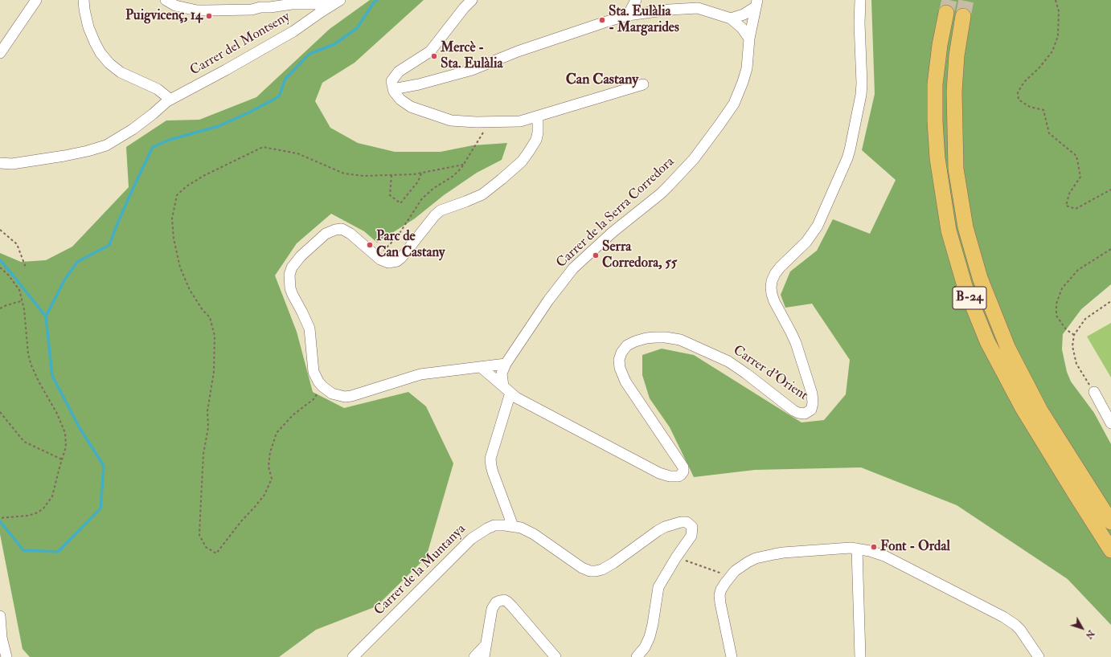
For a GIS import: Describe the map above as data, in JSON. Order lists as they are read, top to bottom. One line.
{"streets":{"highway":["B-24"],"street":["Carrer del Montseny","Carrer de la Serra Corredora","Carrer d'Orient","Carrer de la Muntanya"]},"districts":["Can Castany"],"places":["Puigvicenç, 14","Sta. Eulàlia - Margarides","Mercè - Sta. Eulàlia","Parc de Can Castany","Serra Corredora, 55","Font - Ordal"],"north":"bottom right"}
